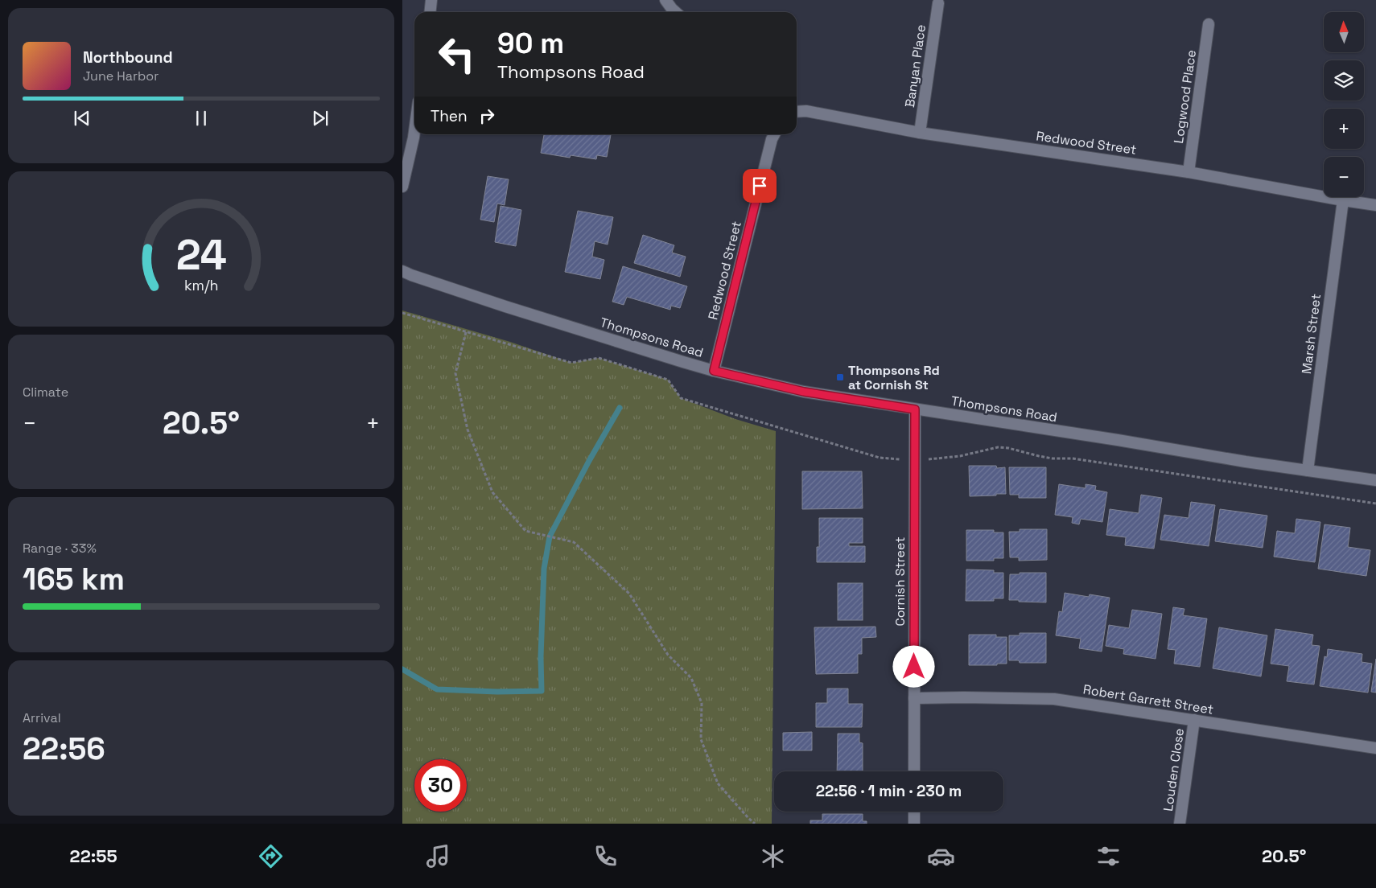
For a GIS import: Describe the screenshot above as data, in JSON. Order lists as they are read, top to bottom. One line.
{"streets":{"street":["Banyan Place","Logwood Place","Redwood Street","Marsh Street","Thompsons Road","Cornish Street","Robert Garrett Street","Louden Close"]},"crossings":[["Banyan Place","Redwood Street"],["Logwood Place","Redwood Street"],["Redwood Street","Marsh Street"],["Redwood Street","Thompsons Road"],["Marsh Street","Thompsons Road"],["Thompsons Road","Cornish Street"],["Cornish Street","Robert Garrett Street"],["Robert Garrett Street","Louden Close"]],"places":{"transit":["Thompsons Rd at Cornish St"]},"north":"top","page":{"map_buttons":["+","−"],"turn":["90 m","Thompsons Road"],"song":["Northbound","June Harbor"],"then":"Then","tile":["Climate",["Range · 33%","165 km"],["Arrival","22:56"]],"heat":["−","20.5°","+"],"limit":"30","trip":"22:56 · 1 min · 230 m","tabs":["22:55","20.5°"],"gauge":["24","km/h"]}}
